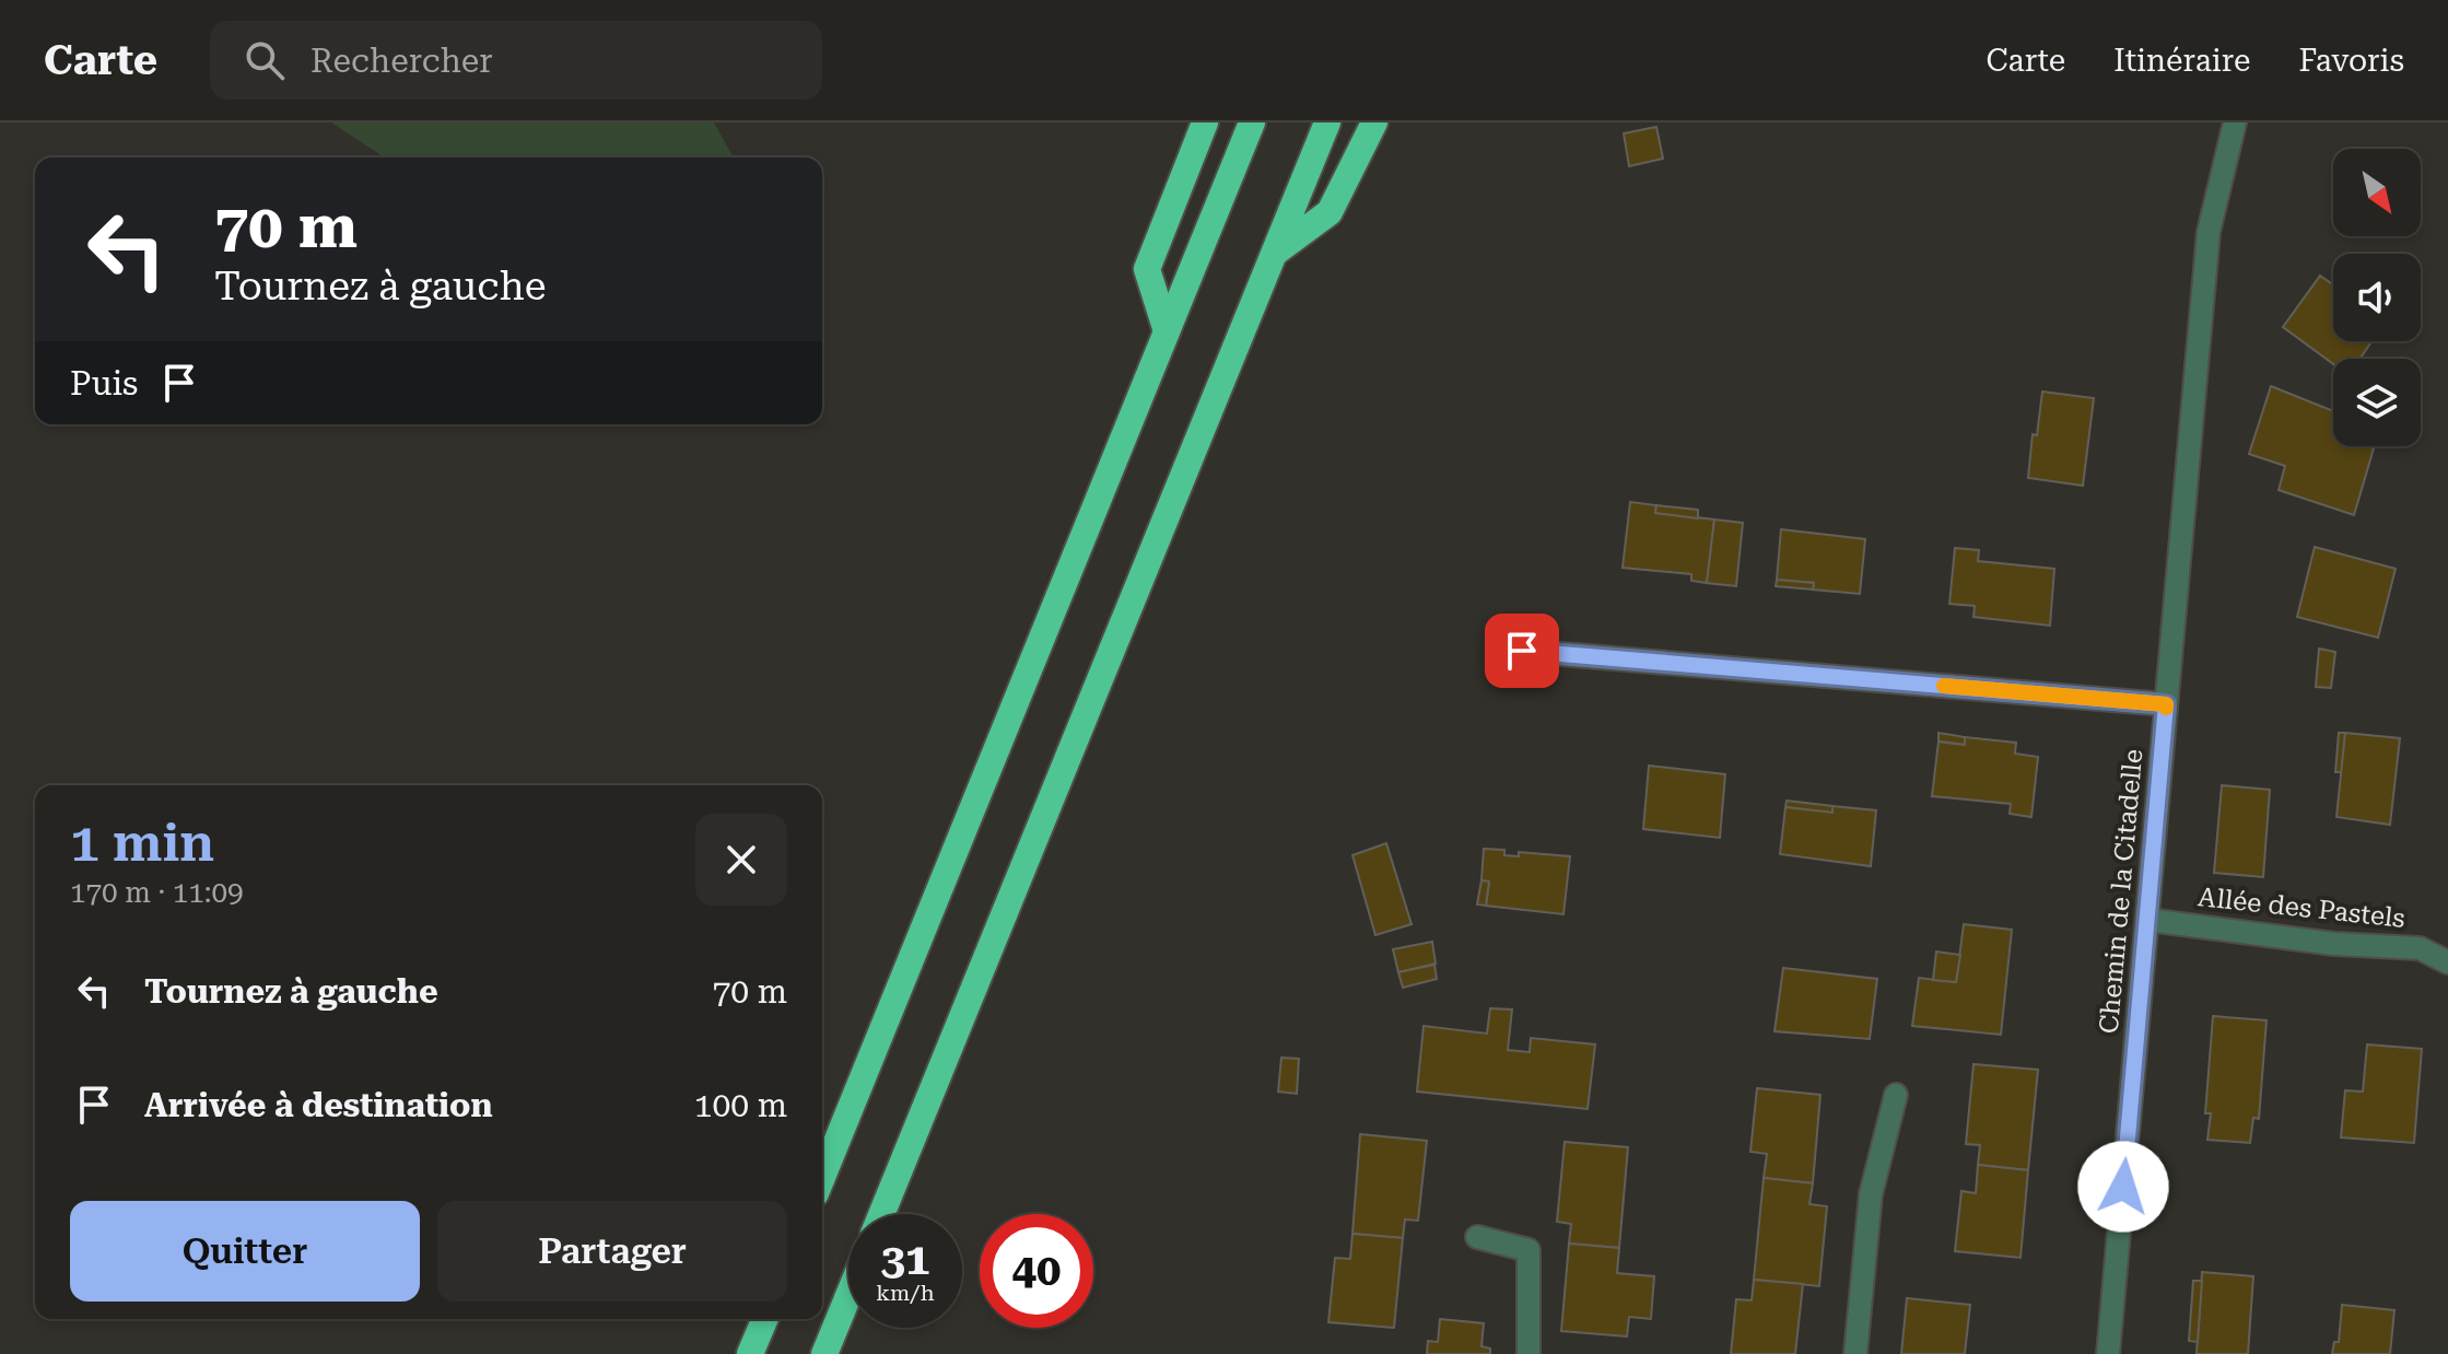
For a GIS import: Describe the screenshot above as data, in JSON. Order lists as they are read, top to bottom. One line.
{"streets":{"street":["Chemin de la Citadelle","Allée des Pastels"]},"crossings":[["Chemin de la Citadelle","Allée des Pastels"]],"north":"bottom right","page":{"header":"Carte","search":"Rechercher","nav":["Carte","Itinéraire","Favoris"],"turn":["70 m","Tournez à gauche"],"then":"Puis","heading":["1 min","170 m · 11:09"],"list":[{"name":"Tournez à gauche","value":"70 m"},{"name":"Arrivée à destination","value":"100 m"}],"buttons":["Quitter","Partager"],"speed":"31 km/h","limit":"40"}}
